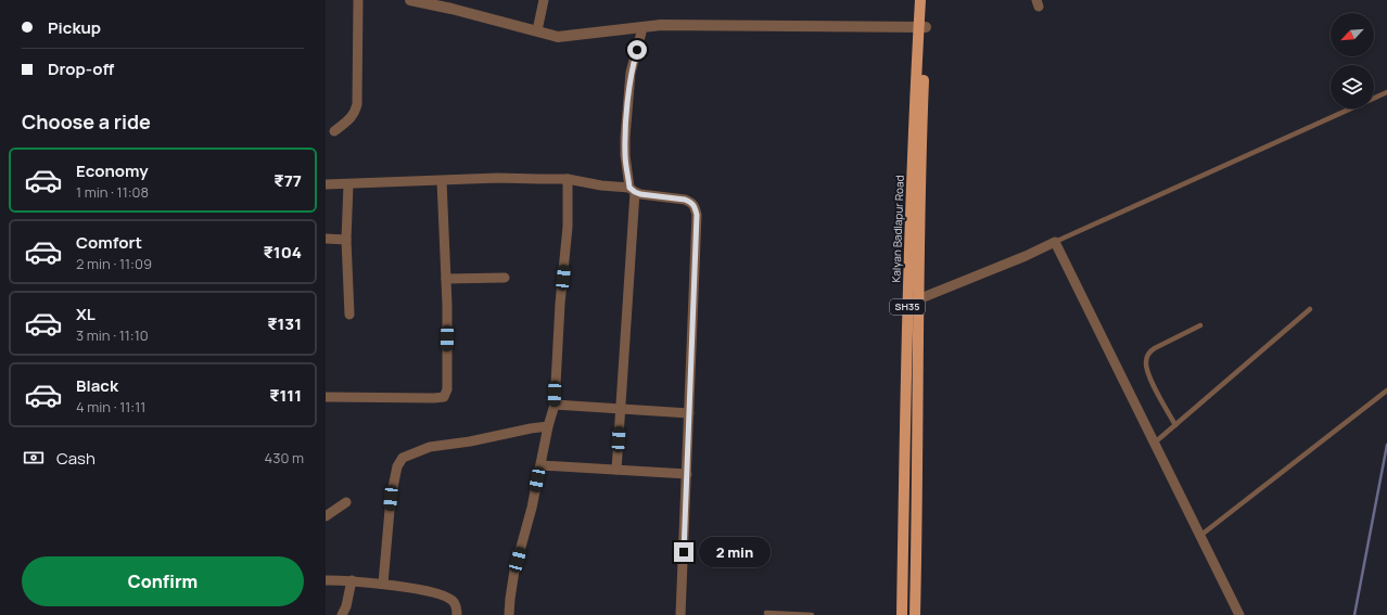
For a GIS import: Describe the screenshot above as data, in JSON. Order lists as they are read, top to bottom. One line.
{"streets":{"main road":["Kalyan Badlapur Road","SH35"]},"north":"bottom left","page":{"banner":["Pickup","Drop-off"],"heading":"Choose a ride","list":[{"name":"Economy","note":"1 min · 11:08","value":"₹77"},{"name":"Comfort","note":"2 min · 11:09","value":"₹104"},{"name":"XL","note":"3 min · 11:10","value":"₹131"},{"name":"Black","note":"4 min · 11:11","value":"₹111"}],"pay":["Cash","430 m"],"bubble":"2 min","buttons":"Confirm"}}
